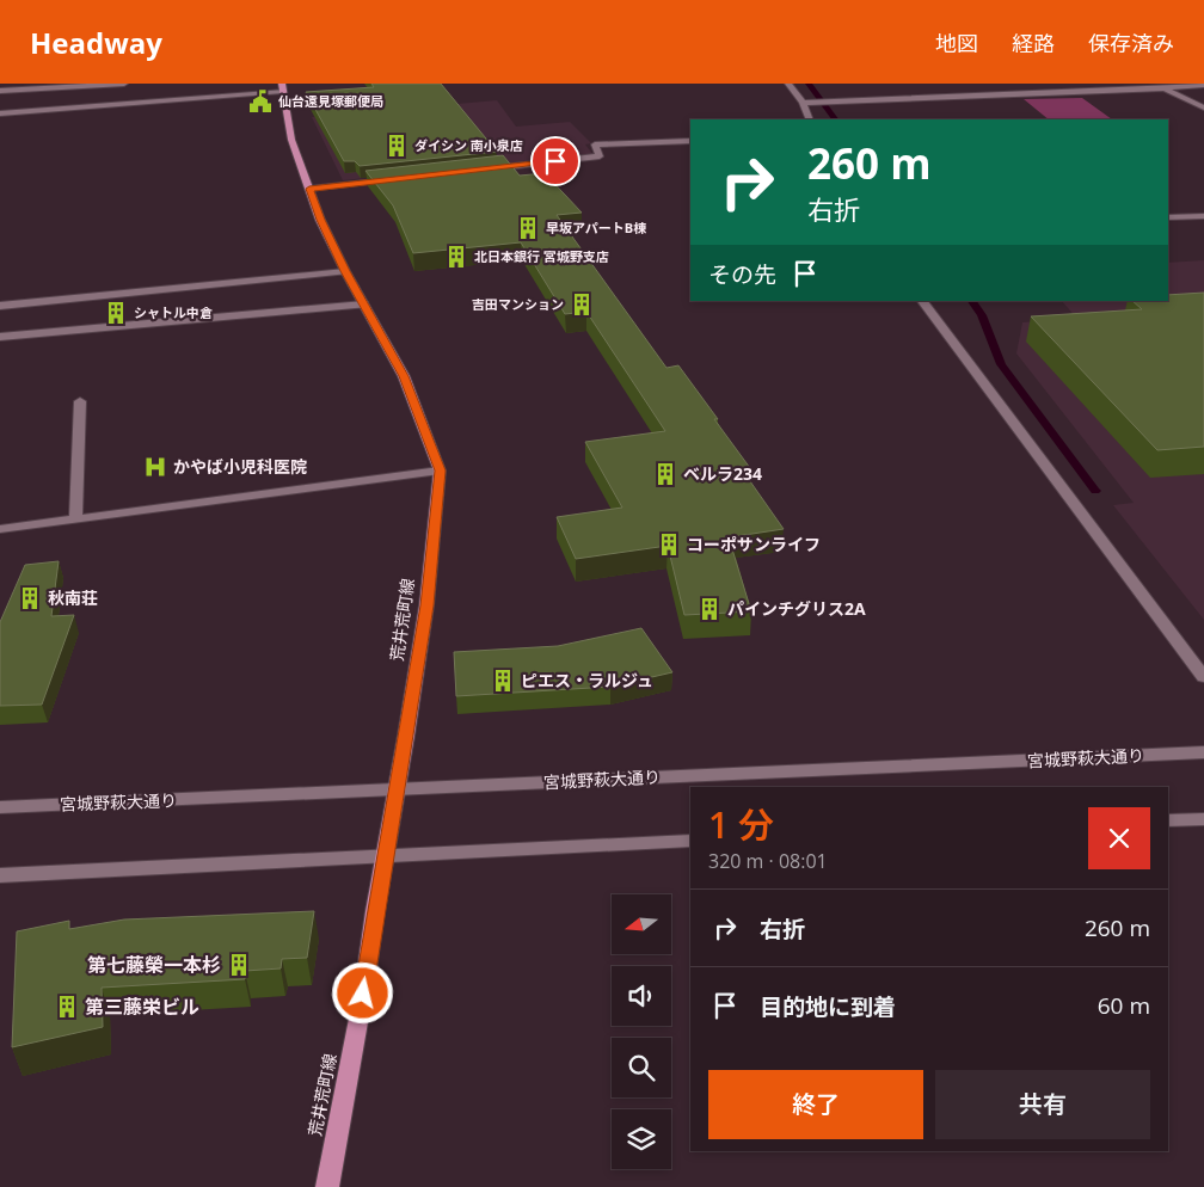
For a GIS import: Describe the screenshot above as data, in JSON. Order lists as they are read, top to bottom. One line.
{"streets":{"main road":["荒井荒町線"],"street":["宮城野萩大通り"]},"crossings":[["荒井荒町線","宮城野萩大通り"]],"places":{"public building":["仙台遠見塚郵便局"],"building":["ダイシン 南小泉店","早坂アパートB棟","北日本銀行 宮城野支店","吉田マンション","シャトル中倉","ベルラ234","コーポサンライフ","秋南荘","パインチグリス2A","ピエス・ラルジュ","第七藤榮一本杉","第三藤栄ビル"],"hospital":["かやば小児科医院"]},"north":"left","page":{"header":"Headway","nav":["地図","経路","保存済み"],"turn":["260 m","右折"],"then":"その先","heading":["1 分","320 m · 08:01"],"list":[{"name":"右折","value":"260 m"},{"name":"目的地に到着","value":"60 m"}],"buttons":["終了","共有"]}}
